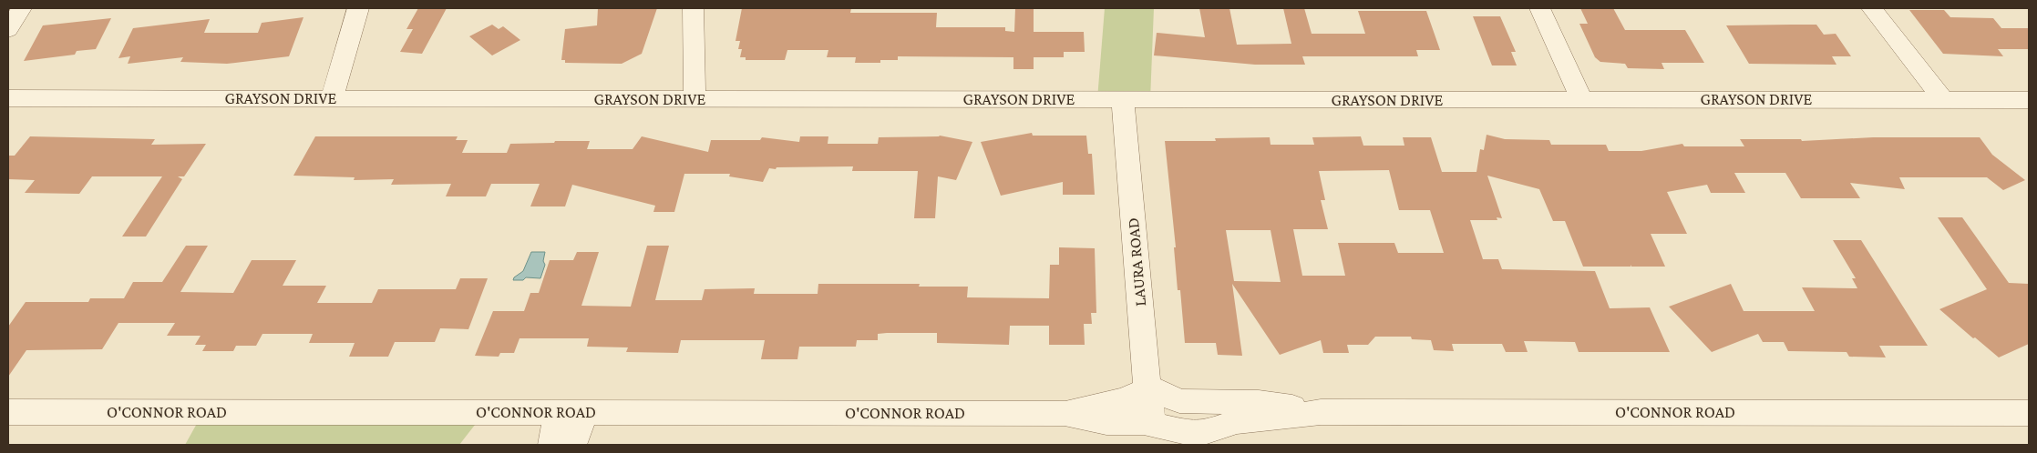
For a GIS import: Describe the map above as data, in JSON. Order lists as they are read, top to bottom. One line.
{"streets":{"street":["GRAYSON DRIVE","LAURA ROAD","O'CONNOR ROAD"]},"crossings":[["GRAYSON DRIVE","LAURA ROAD"],["LAURA ROAD","O'CONNOR ROAD"]]}
